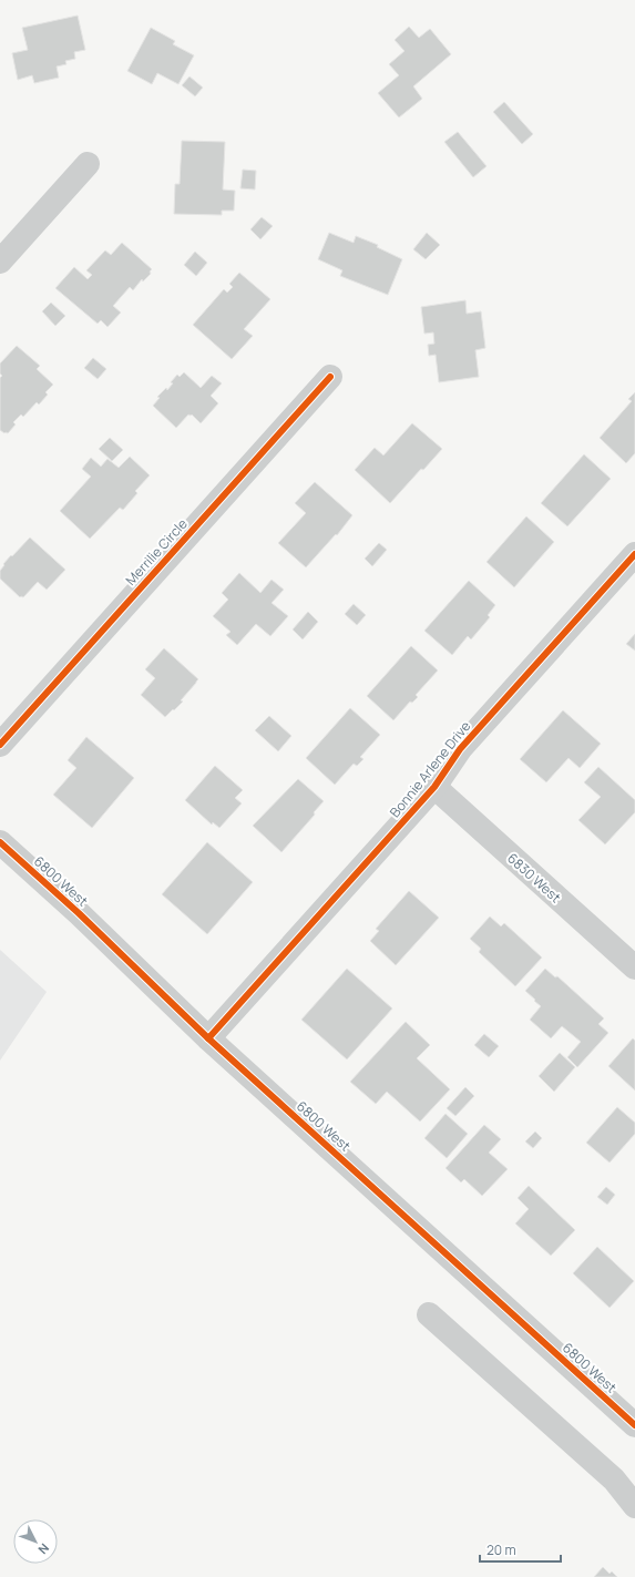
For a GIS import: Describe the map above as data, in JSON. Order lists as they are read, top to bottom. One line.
{"streets":{"street":["Merrilie Circle","Bonnie Arlene Drive","6830 West","6800 West"]},"crossings":[["Bonnie Arlene Drive","6830 West"],["Bonnie Arlene Drive","6800 West"]],"scale_bar":"20 m","north":"bottom right"}
